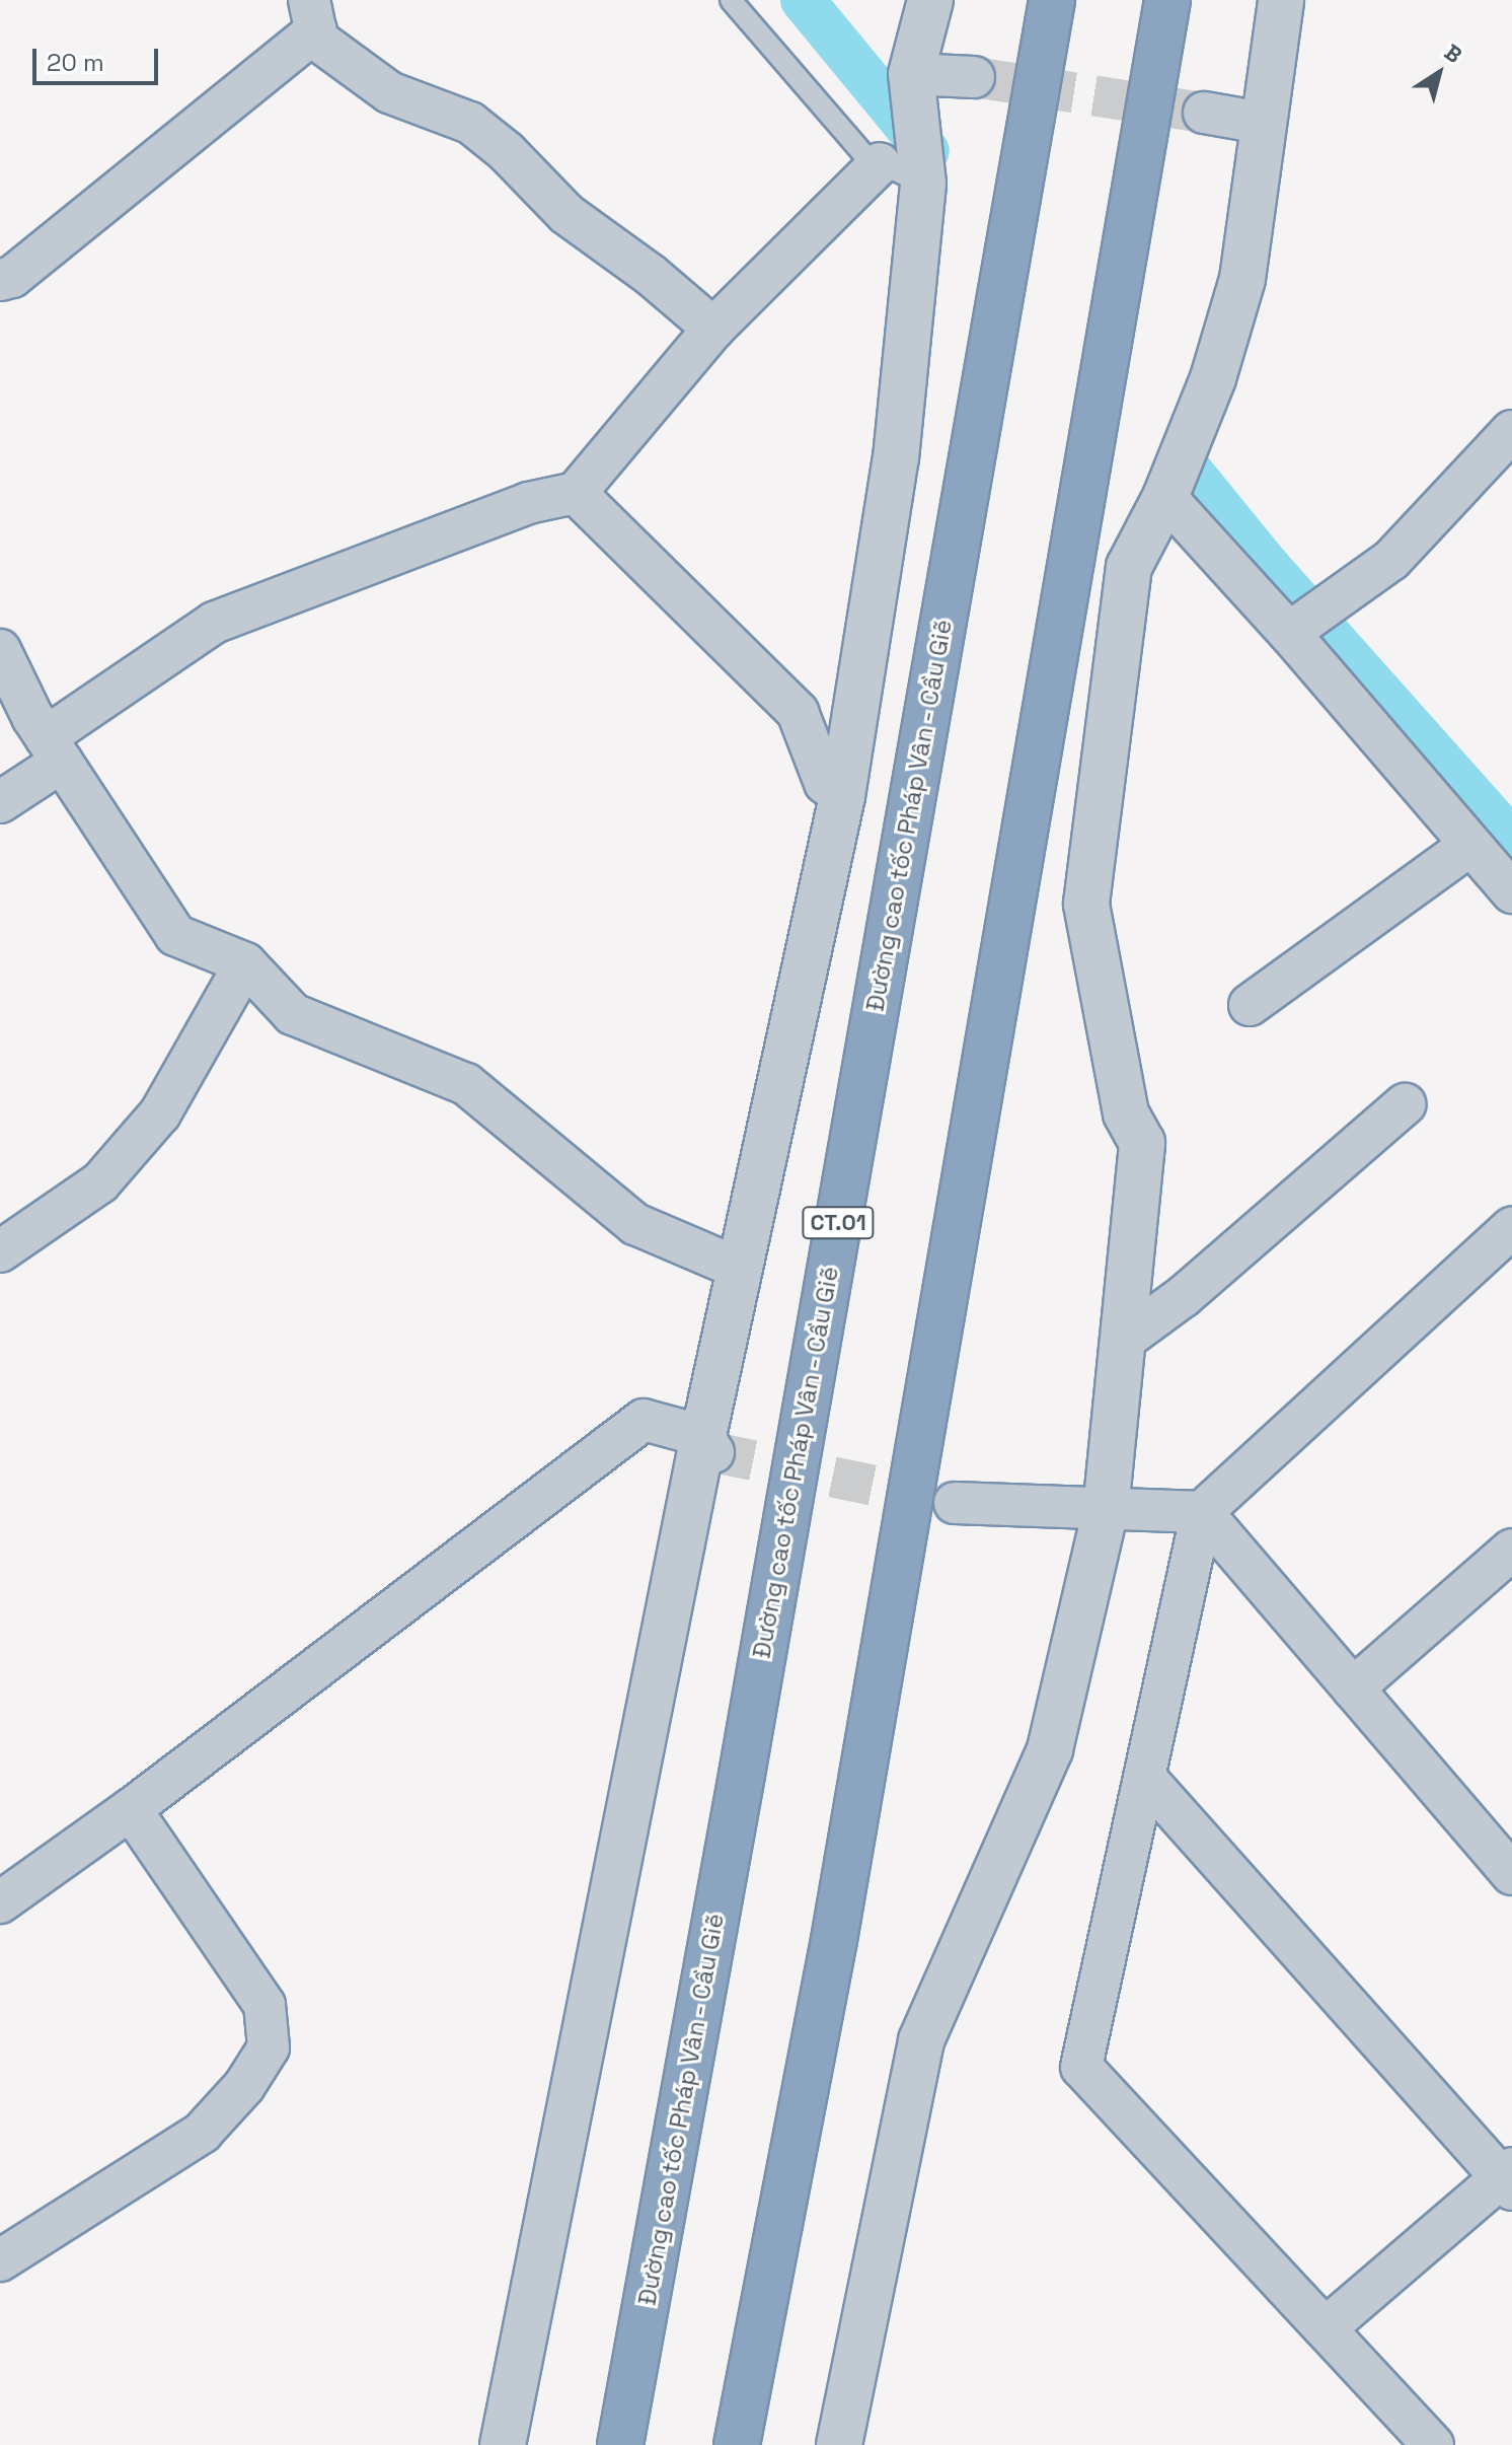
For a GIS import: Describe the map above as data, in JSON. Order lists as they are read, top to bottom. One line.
{"streets":{"highway":["Đường cao tốc Pháp Vân - Cầu Giẽ","CT.01"]},"scale_bar":"20 m","north":"top right"}
